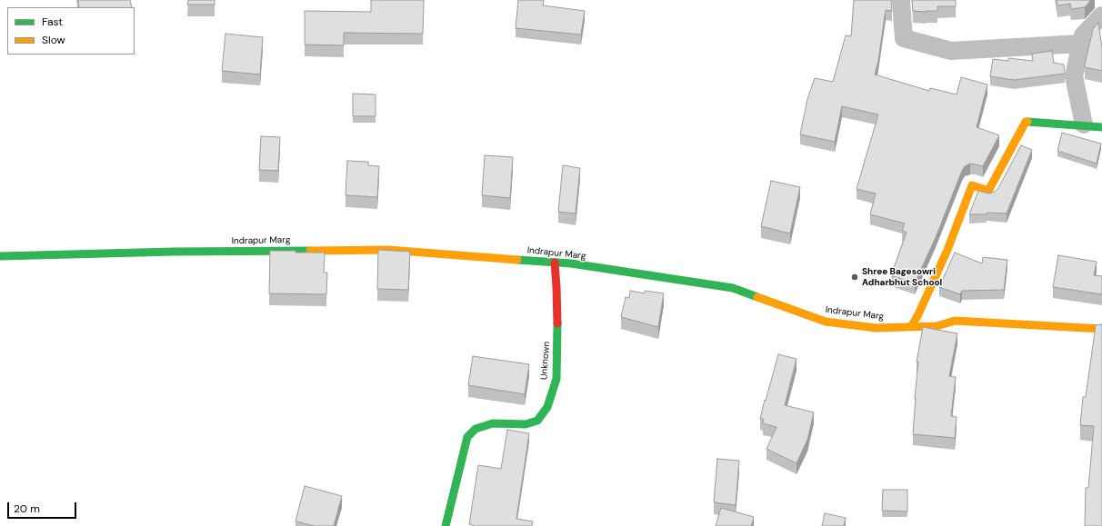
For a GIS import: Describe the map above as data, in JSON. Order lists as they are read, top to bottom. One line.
{"streets":{"street":["Indrapur Marg","Unknown"]},"crossings":[["Indrapur Marg","Unknown"]],"places":["Shree Bagesowri Adharbhut School"],"legend":["Fast","Slow"],"scale_bar":"20 m"}
